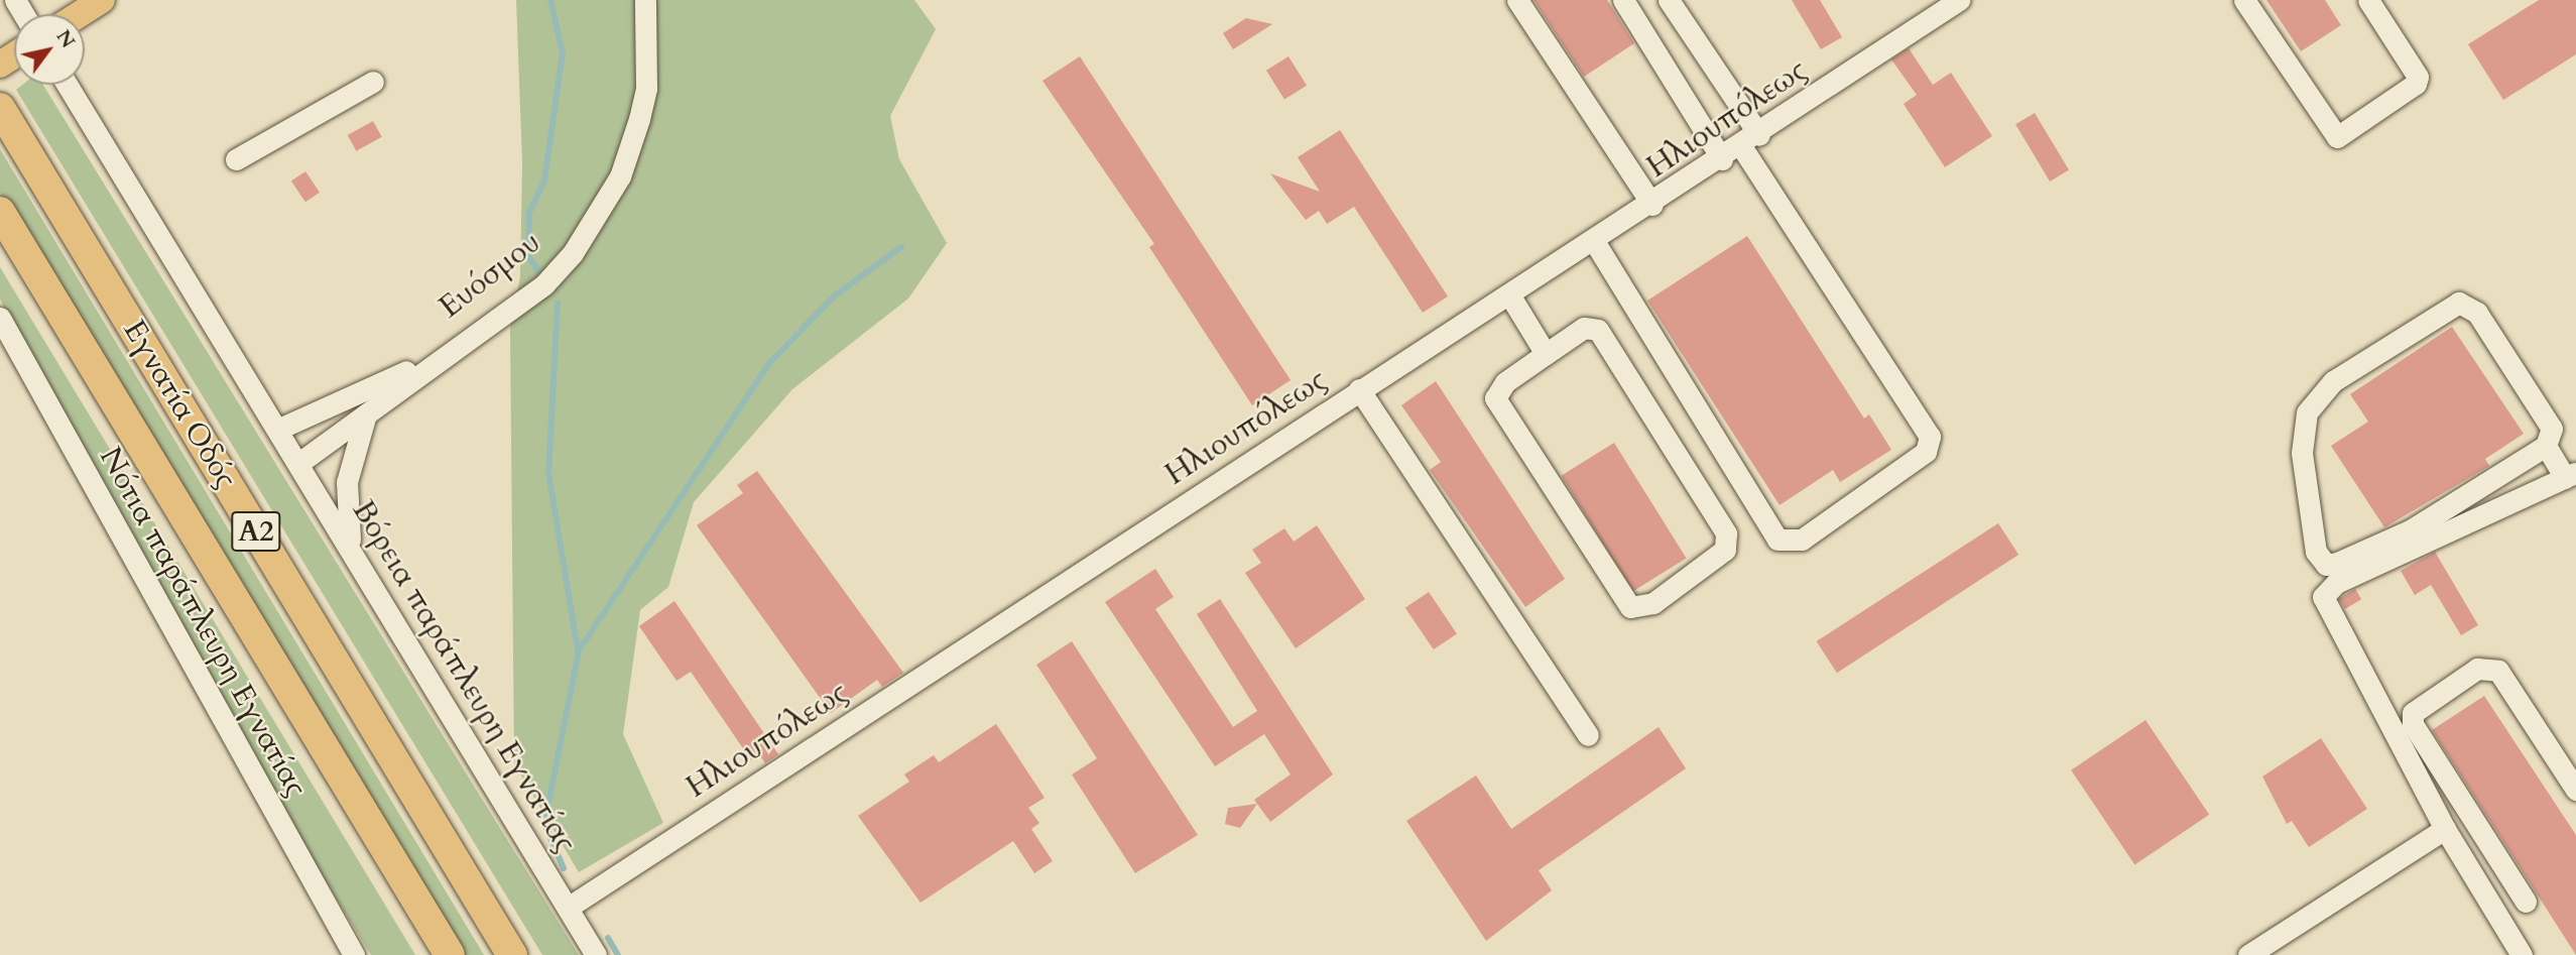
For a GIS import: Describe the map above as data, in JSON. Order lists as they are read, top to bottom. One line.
{"streets":{"highway":["Εγνατία Οδός","Α2"],"street":["Ηλιουπόλεως","Ευόσμου","Νότια παράπλευρη Εγνατίας","Βόρεια παράπλευρη Εγνατίας"]},"crossings":[["Ηλιουπόλεως","Βόρεια παράπλευρη Εγνατίας"]],"north":"top right"}
